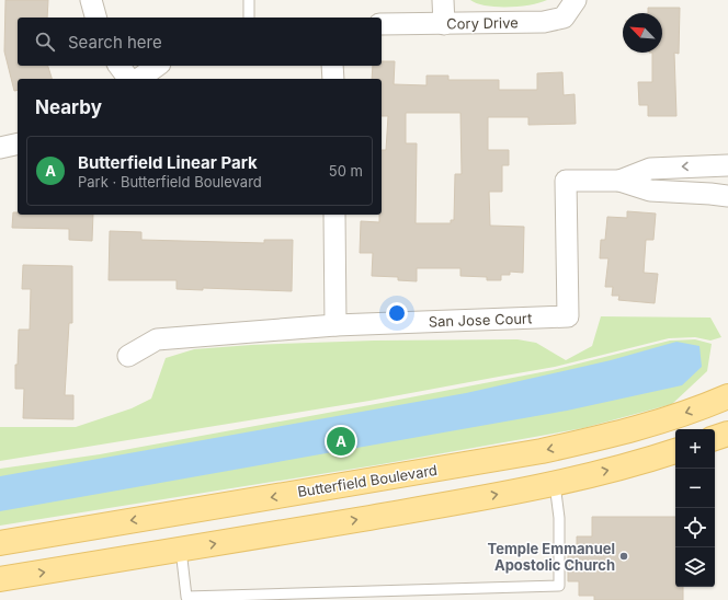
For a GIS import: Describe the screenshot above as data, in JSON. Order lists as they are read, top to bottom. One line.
{"streets":{"main road":["Butterfield Boulevard"],"street":["Cory Drive","San Jose Court"]},"places":["Temple Emmanuel Apostolic Church"],"north":"top left","page":{"search":"Search here","heading":"Nearby","list":[{"mark":"A","name":"Butterfield Linear Park","note":"Park · Butterfield Boulevard","value":"50 m"}],"pins":"A","map_buttons":["+","−"]}}
